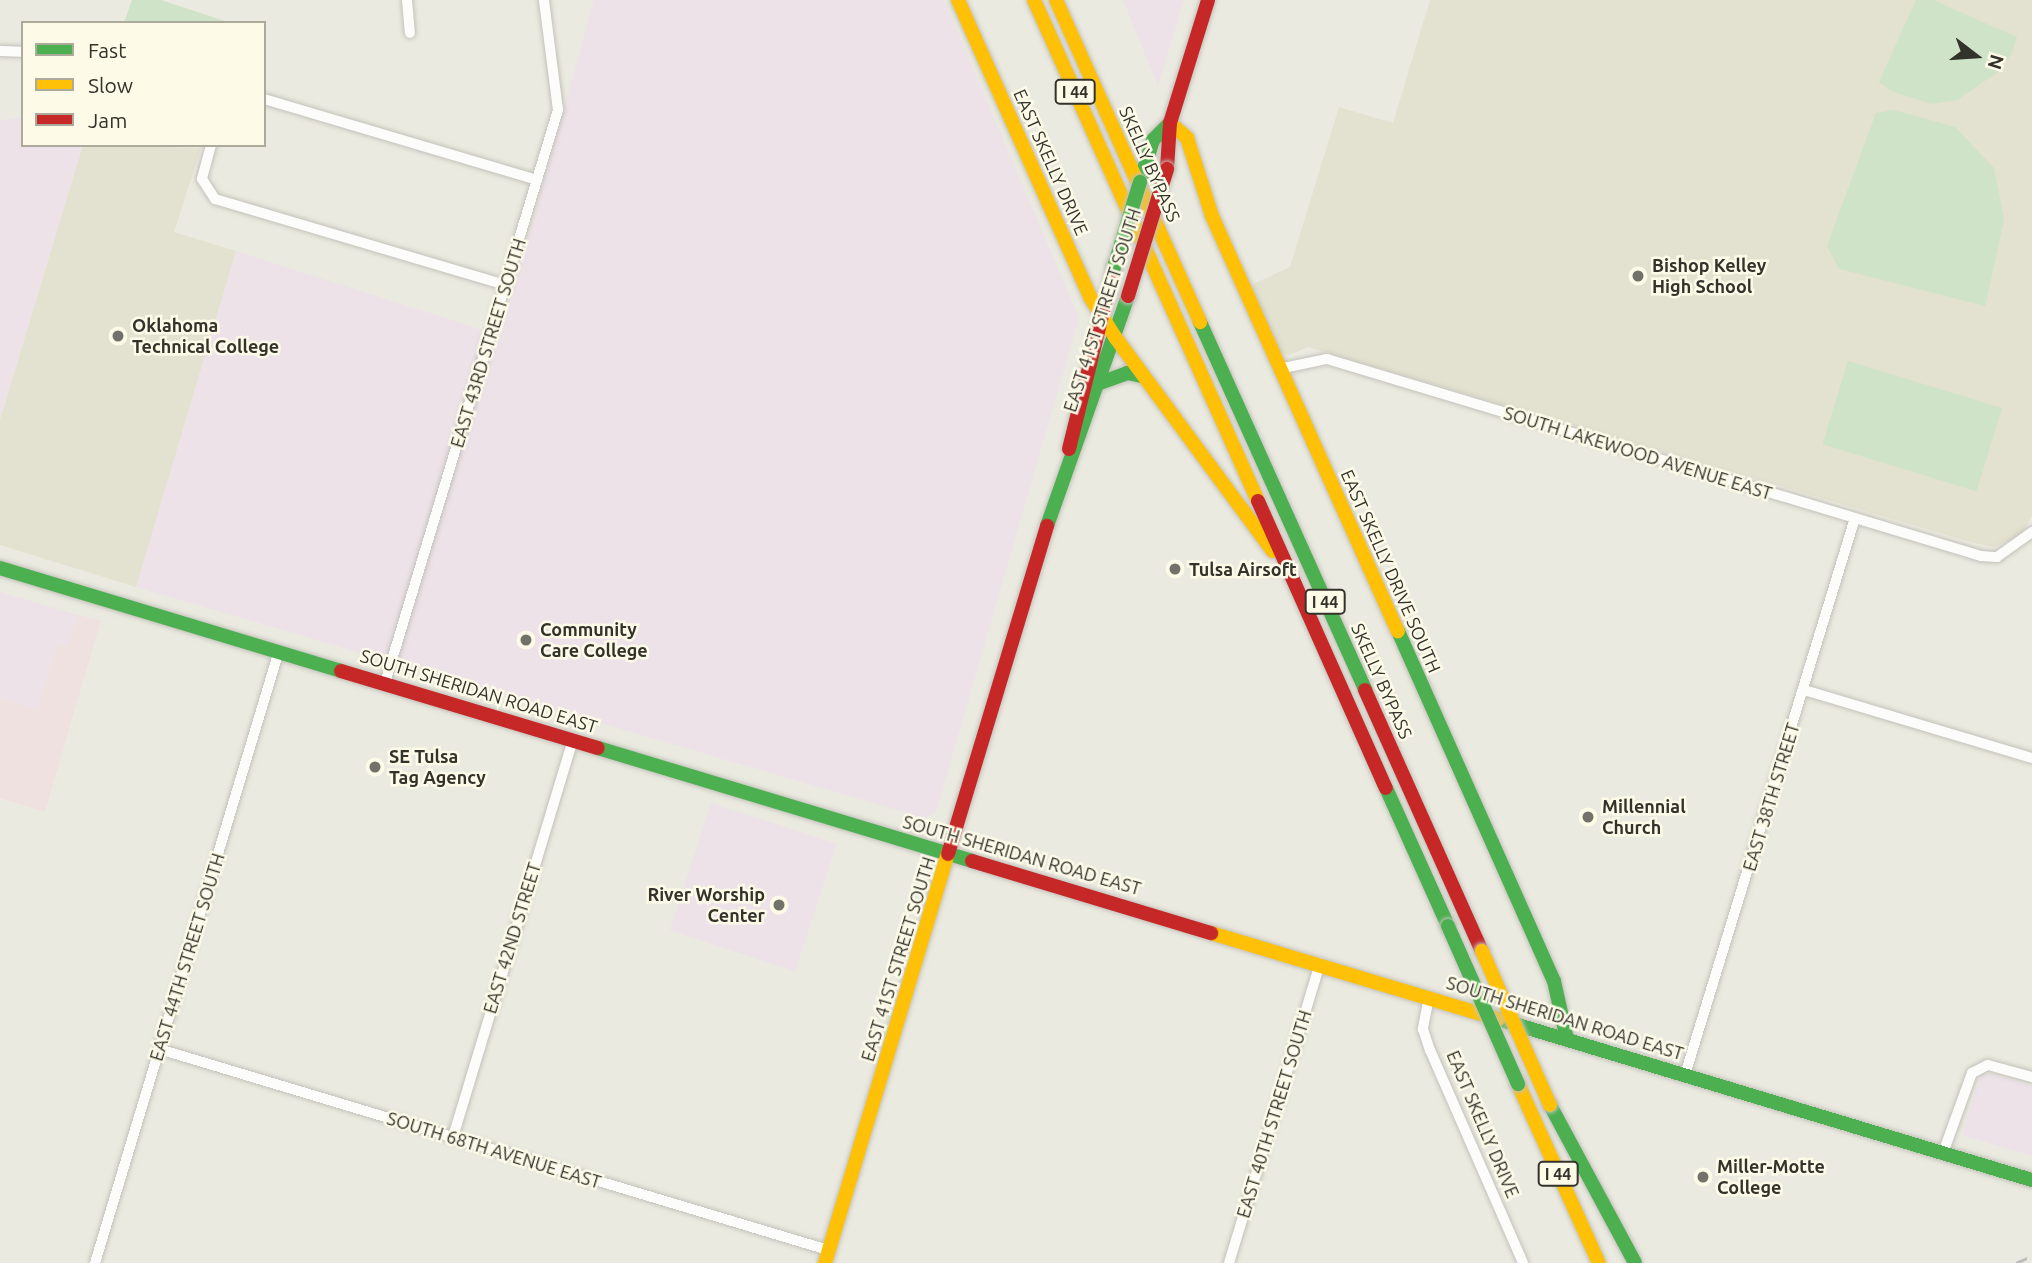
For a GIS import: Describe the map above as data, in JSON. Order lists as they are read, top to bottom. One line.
{"streets":{"main road":["I 44","EAST SKELLY DRIVE","SKELLY BYPASS","EAST 41ST STREET SOUTH","EAST SKELLY DRIVE SOUTH","SOUTH SHERIDAN ROAD EAST"],"street":["EAST 43RD STREET SOUTH","SOUTH LAKEWOOD AVENUE EAST","EAST 38TH STREET","EAST 42ND STREET","EAST 44TH STREET SOUTH","EAST 40TH STREET SOUTH","SOUTH 68TH AVENUE EAST"]},"crossings":[["I 44","EAST SKELLY DRIVE"],["EAST SKELLY DRIVE","EAST 41ST STREET SOUTH"],["EAST SKELLY DRIVE","SOUTH SHERIDAN ROAD EAST"],["EAST 41ST STREET SOUTH","EAST SKELLY DRIVE SOUTH"],["EAST 41ST STREET SOUTH","SOUTH SHERIDAN ROAD EAST"],["EAST 41ST STREET SOUTH","SOUTH 68TH AVENUE EAST"],["EAST 43RD STREET SOUTH","SOUTH SHERIDAN ROAD EAST"],["SOUTH LAKEWOOD AVENUE EAST","EAST SKELLY DRIVE SOUTH"],["SOUTH LAKEWOOD AVENUE EAST","EAST 38TH STREET"],["EAST SKELLY DRIVE SOUTH","SOUTH SHERIDAN ROAD EAST"],["SOUTH SHERIDAN ROAD EAST","EAST 38TH STREET"],["SOUTH SHERIDAN ROAD EAST","EAST 42ND STREET"],["SOUTH SHERIDAN ROAD EAST","EAST 44TH STREET SOUTH"],["SOUTH SHERIDAN ROAD EAST","EAST 40TH STREET SOUTH"],["EAST 42ND STREET","SOUTH 68TH AVENUE EAST"],["EAST 44TH STREET SOUTH","SOUTH 68TH AVENUE EAST"]],"places":["Bishop Kelley High School","Oklahoma Technical College","Tulsa Airsoft","Community Care College","SE Tulsa Tag Agency","Millennial Church","River Worship Center","Miller-Motte College"],"legend":["Fast","Slow","Jam"],"north":"right"}
